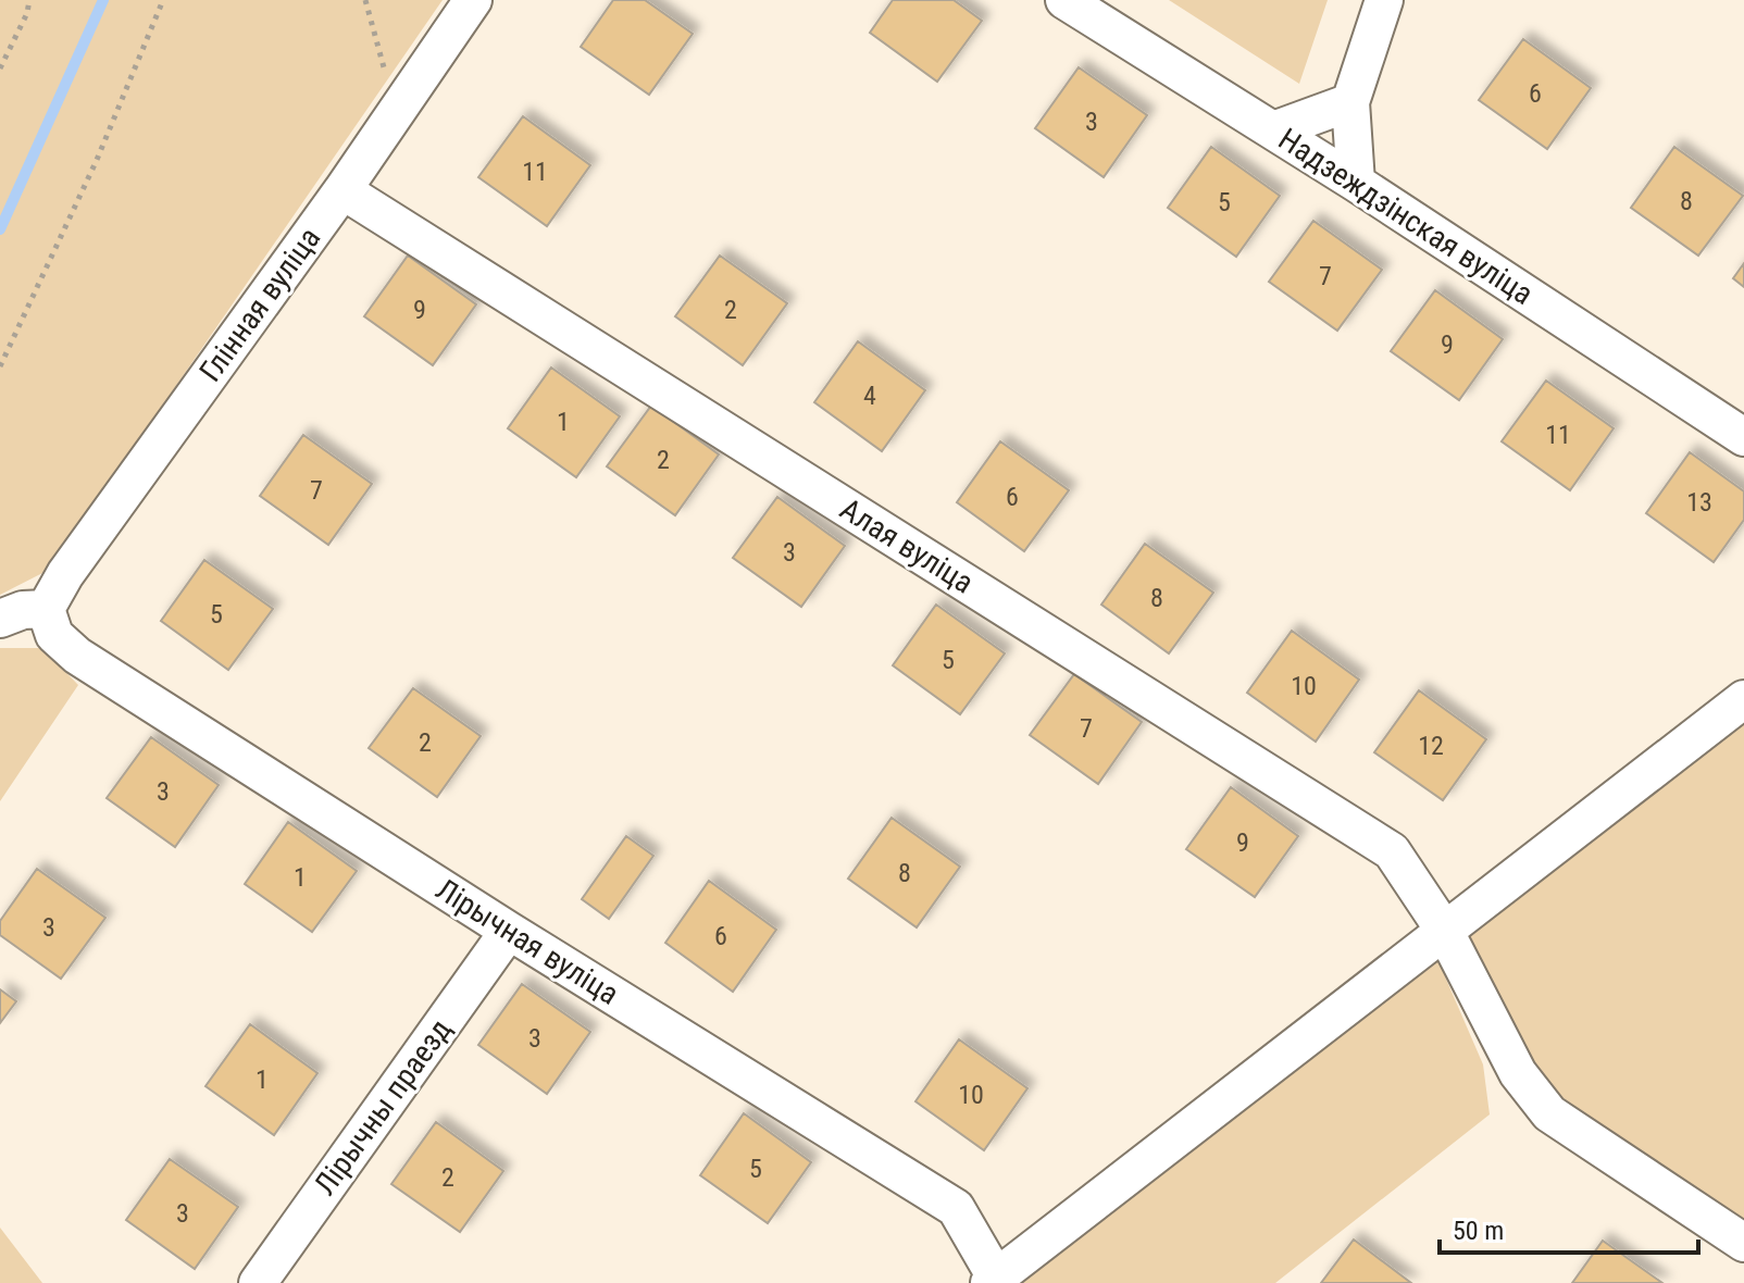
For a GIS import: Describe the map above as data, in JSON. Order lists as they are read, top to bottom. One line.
{"streets":{"street":["Надзеждзінская вуліца","Глінная вуліца","Алая вуліца","Лірычная вуліца","Лірычны праезд"]},"crossings":[["Глінная вуліца","Алая вуліца"],["Глінная вуліца","Лірычная вуліца"],["Лірычная вуліца","Лірычны праезд"]],"house_numbers":["6","3","11","8","5","7","9","2","9","4","1","11","2","7","6","13","3","8","5","5","10","7","2","12","3","9","8","1","3","6","3","1","10","5","2","3"],"scale_bar":"50 m"}
